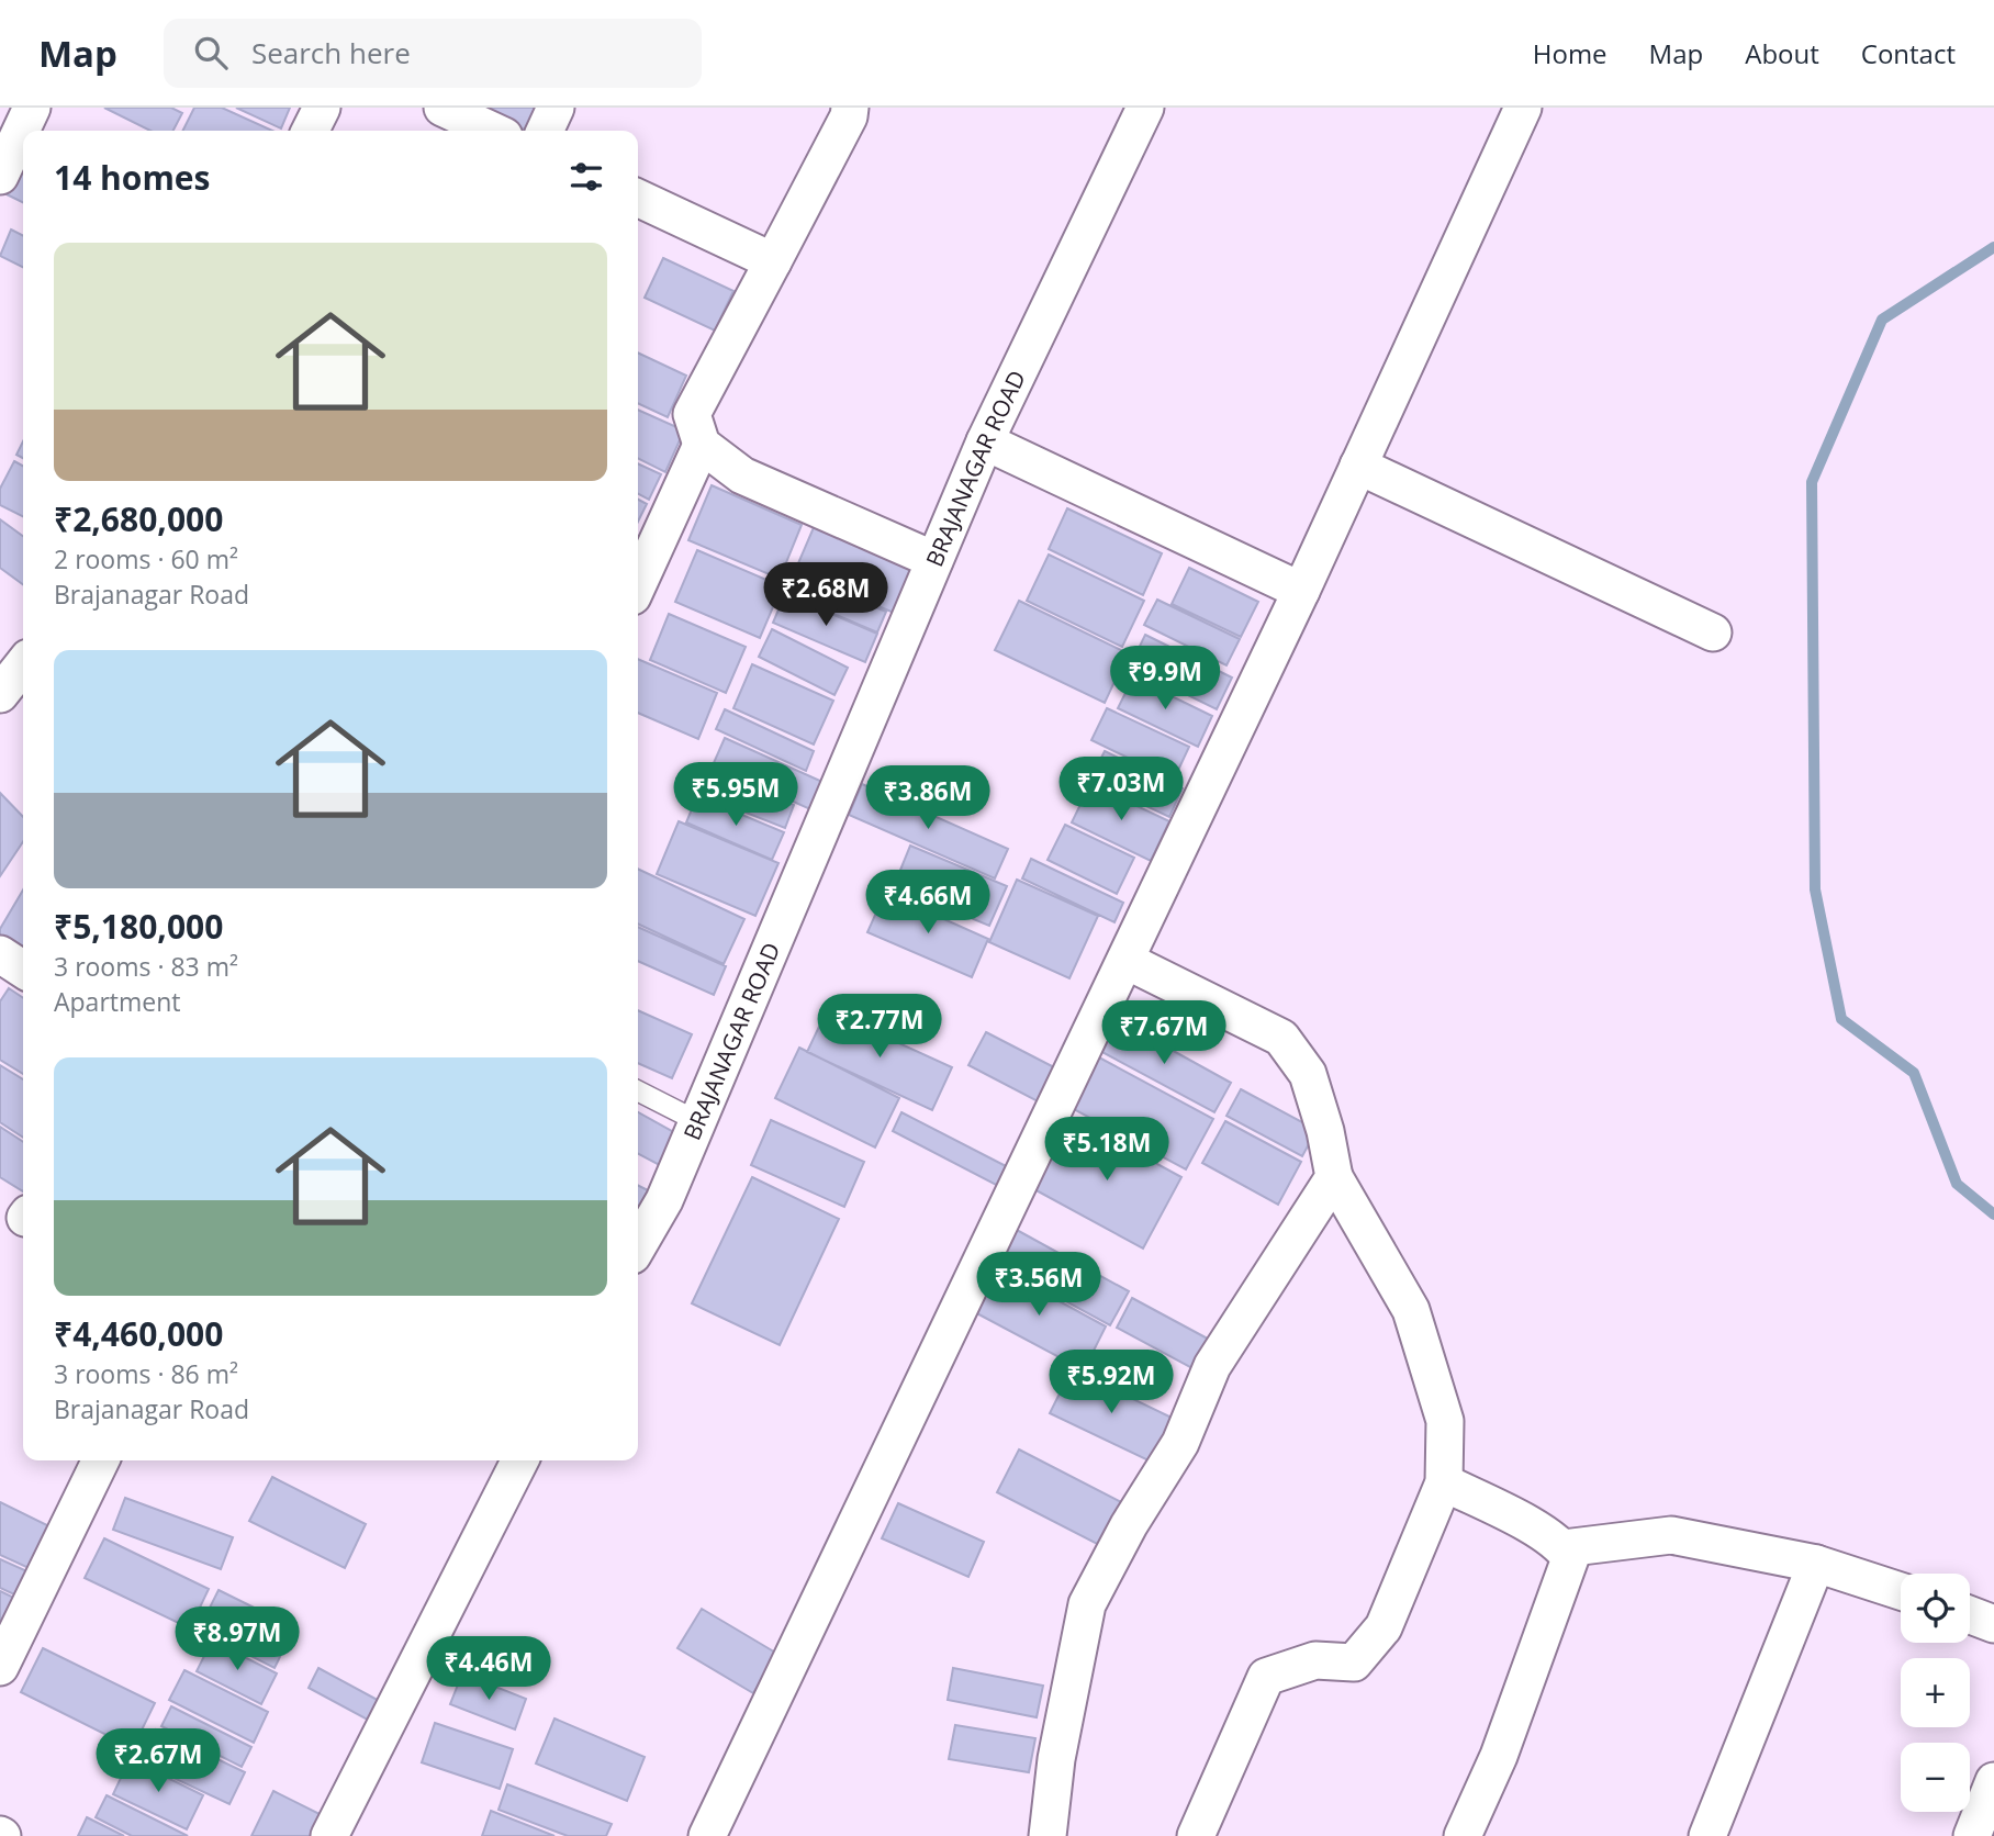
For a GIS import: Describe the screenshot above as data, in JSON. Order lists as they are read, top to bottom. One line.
{"streets":{"street":["BRAJANAGAR ROAD"]},"page":{"header":"Map","search":"Search here","nav":["Home","Map","About","Contact"],"heading":"14 homes","list":[{"name":"₹2,680,000","note":"2 rooms · 60 m² · Brajanagar Road"},{"name":"₹5,180,000","note":"3 rooms · 83 m² · Apartment"},{"name":"₹4,460,000","note":"3 rooms · 86 m² · Brajanagar Road"}],"price":["₹2.68M","₹9.9M","₹7.03M","₹5.95M","₹3.86M","₹4.66M","₹2.77M","₹7.67M","₹5.18M","₹3.56M","₹5.92M","₹8.97M","₹4.46M","₹2.67M"],"map_buttons":["+","−"]}}
